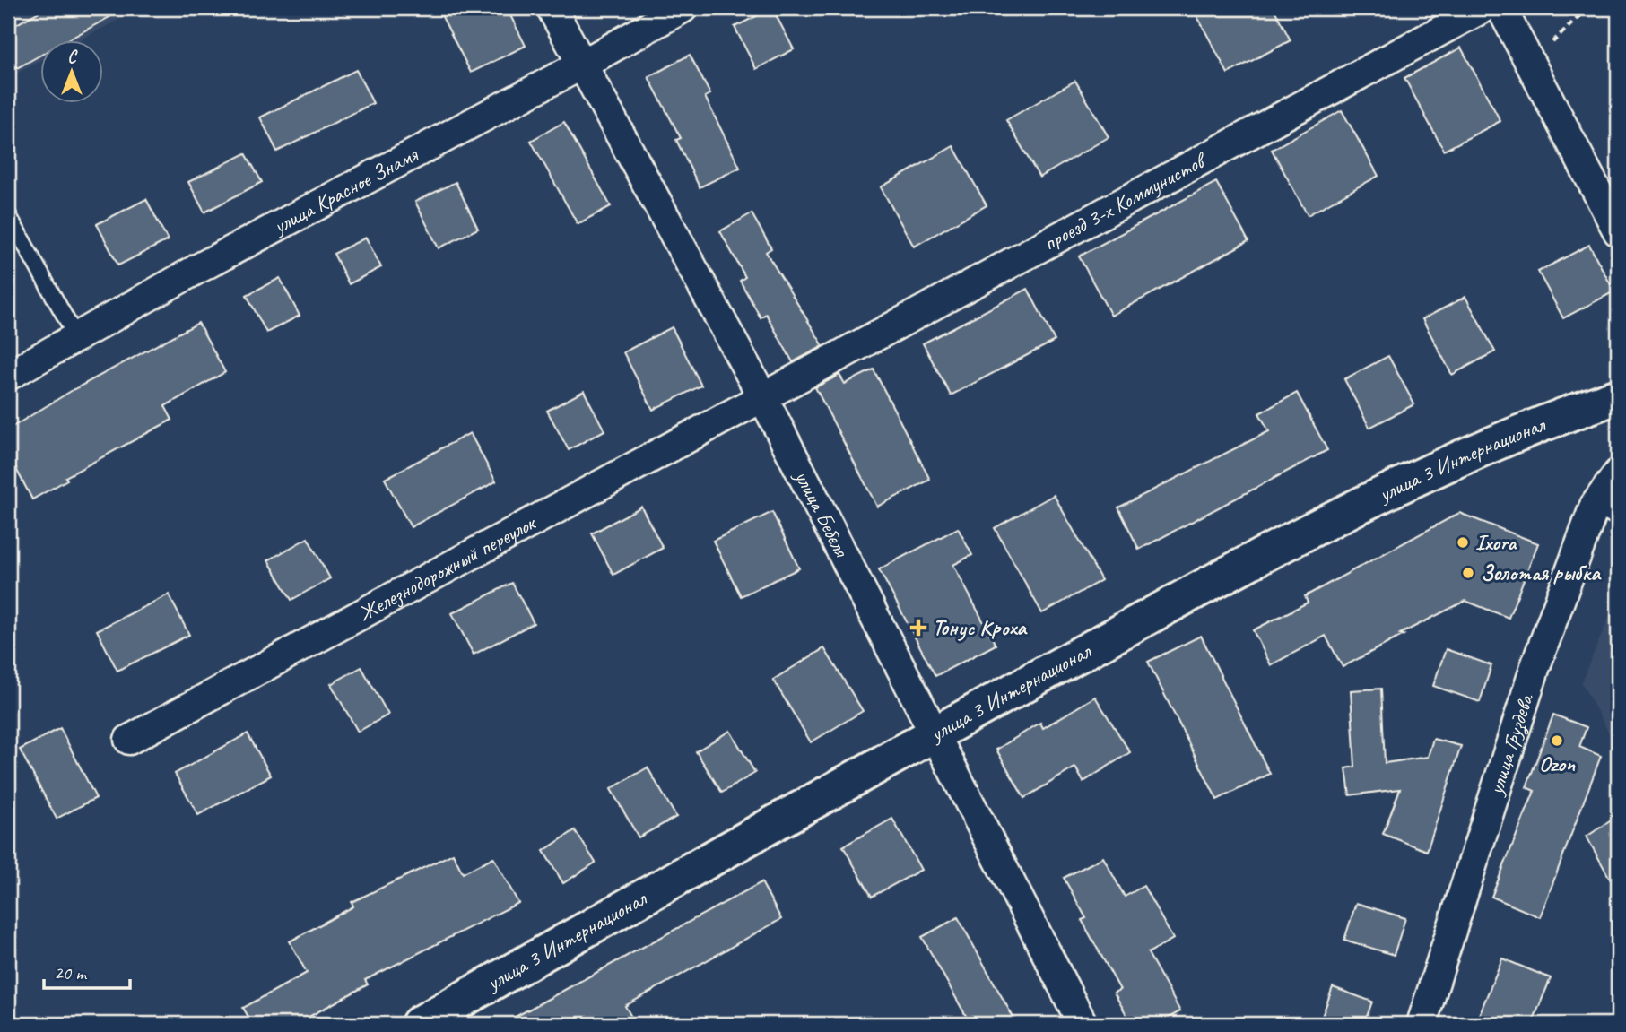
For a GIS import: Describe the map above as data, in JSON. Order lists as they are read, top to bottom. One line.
{"streets":{"main road":["улица 3 Интернационал"],"street":["улица Красное Знамя","проезд 3-х Коммунистов","улица Бебеля","Железнодорожный переулок","улица Груздева"]},"crossings":[["улица Красное Знамя","улица Бебеля"],["проезд 3-х Коммунистов","улица Бебеля"],["проезд 3-х Коммунистов","Железнодорожный переулок"],["улица 3 Интернационал","улица Бебеля"],["улица Бебеля","Железнодорожный переулок"]],"places":{"other":["Ixora","Золотая рыбка","Ozon"],"health":["Тонус Кроха"]},"scale_bar":"20 m","north":"top"}
